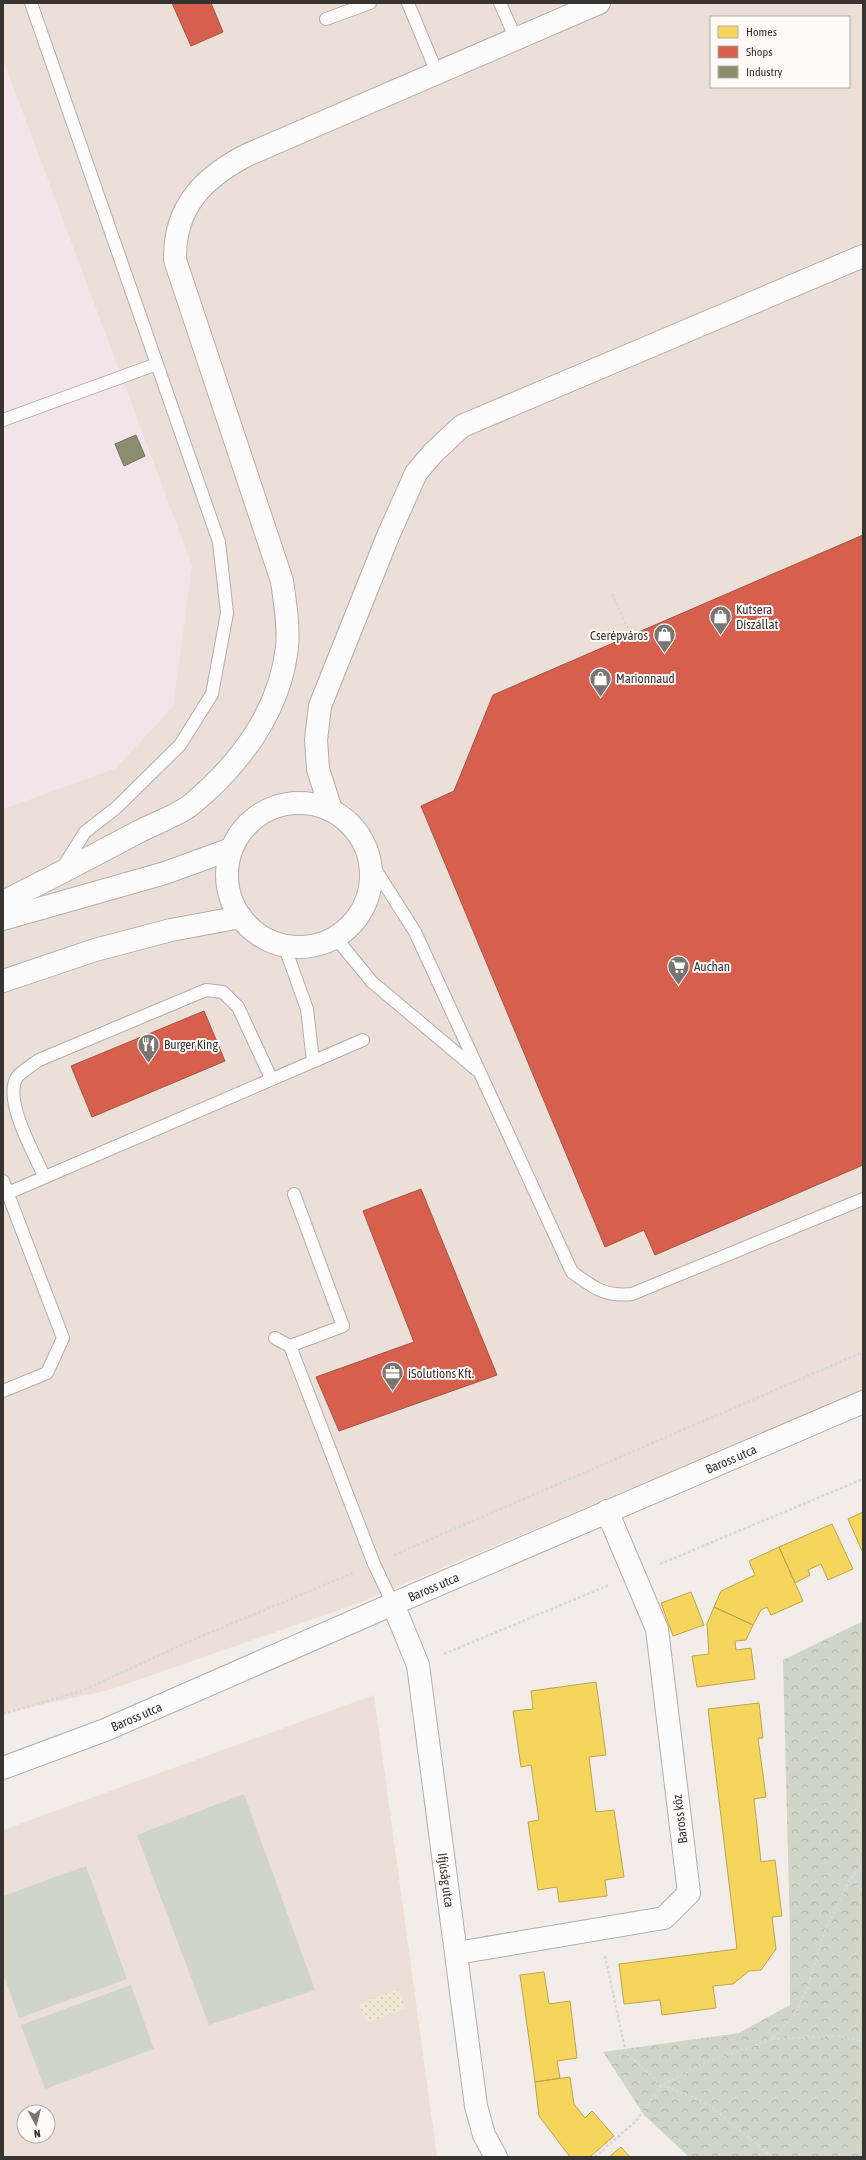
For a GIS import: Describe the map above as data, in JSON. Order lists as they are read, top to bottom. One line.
{"streets":{"street":["Baross utca","Baross köz","Ifjúság utca"]},"crossings":[["Baross utca","Baross köz"],["Baross utca","Ifjúság utca"],["Baross köz","Ifjúság utca"]],"places":{"shop":["Kutsera Díszállat","Cserépváros","Marionnaud"],"supermarket":["Auchan"],"restaurant":["Burger King"],"office":["iSolutions Kft."]},"legend":["Homes","Shops","Industry"],"north":"bottom"}
